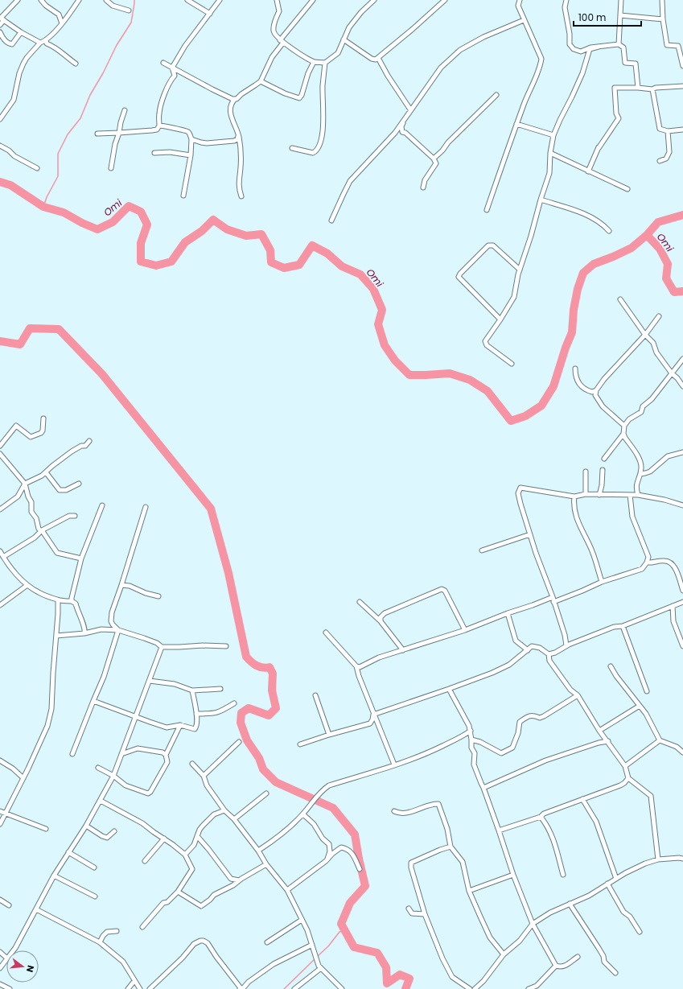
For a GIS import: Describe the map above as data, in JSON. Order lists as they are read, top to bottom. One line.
{"water":["Omi"],"scale_bar":"100 m","north":"right"}
